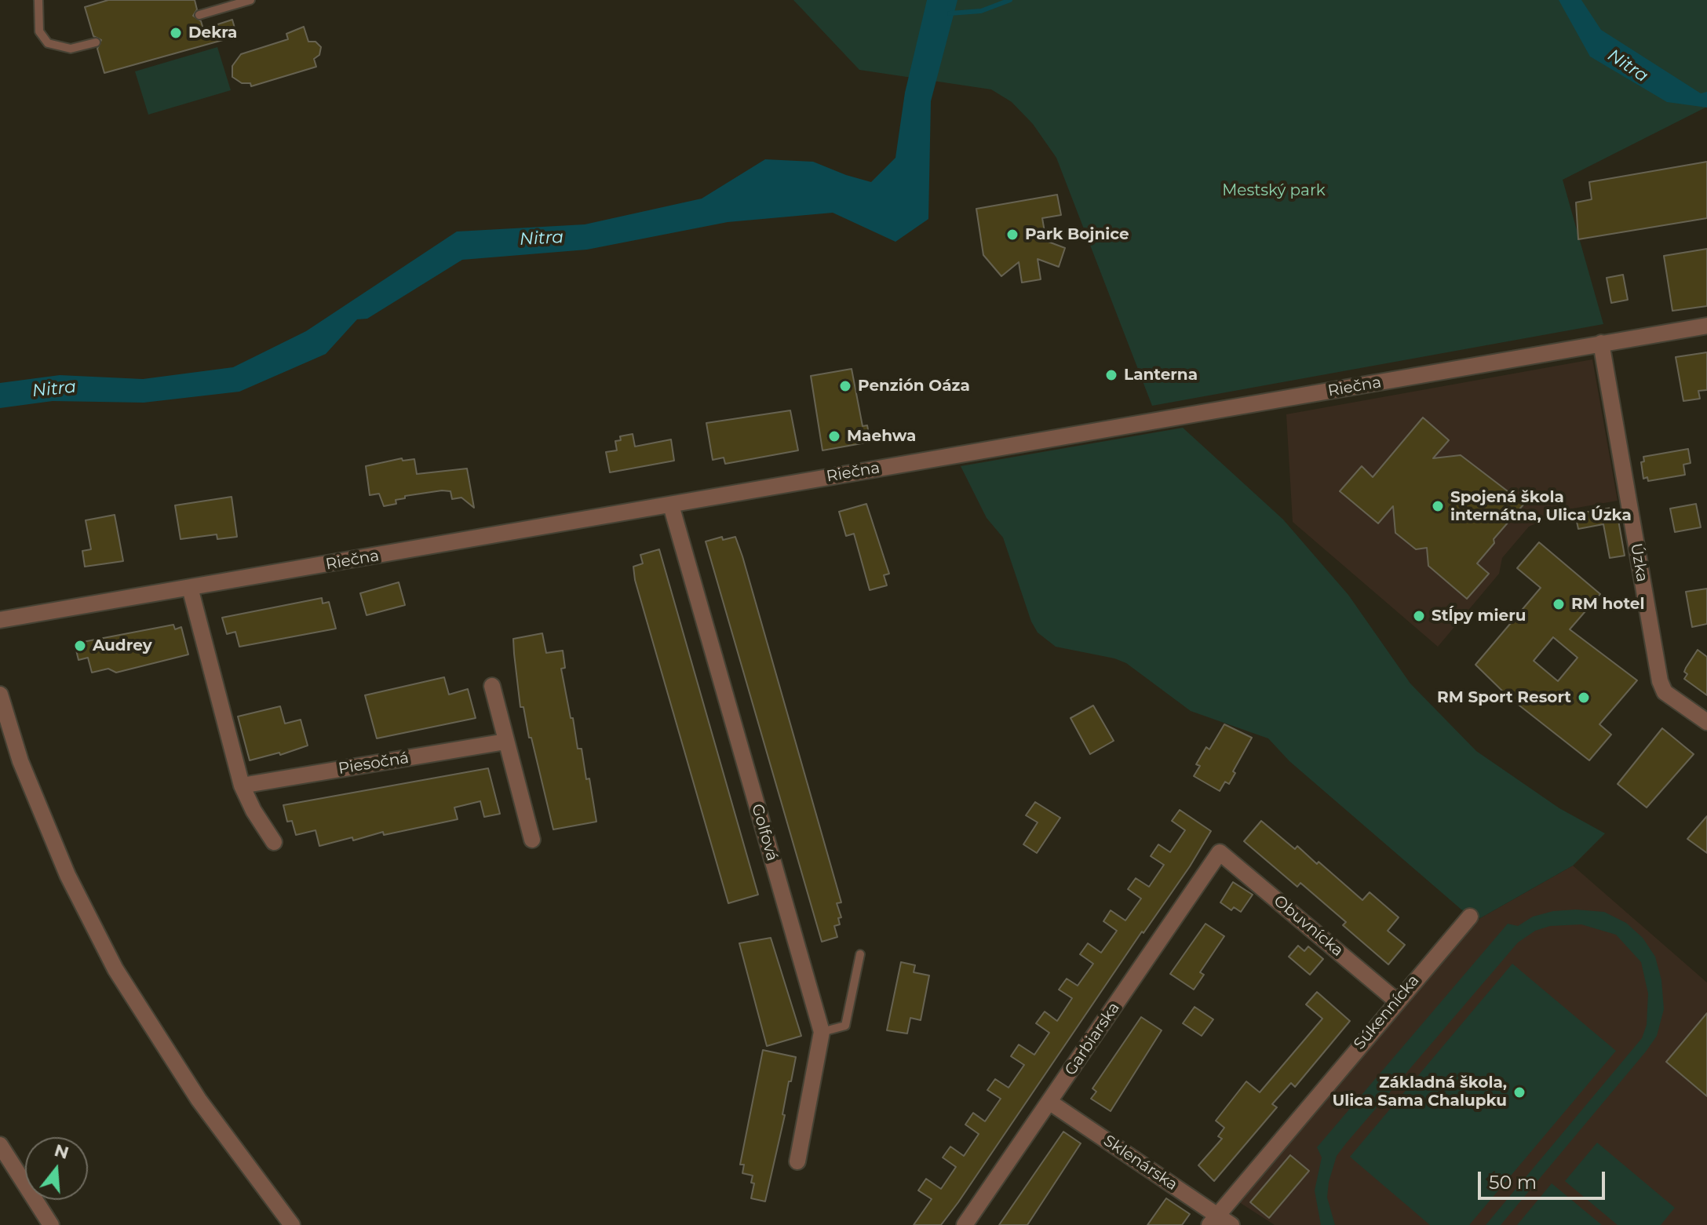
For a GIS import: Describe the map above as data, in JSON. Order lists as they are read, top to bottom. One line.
{"streets":{"street":["Riečna","Úzka","Piesočná","Golfová","Obuvnícka","Súkennícka","Garbiarska","Sklenárska"]},"crossings":[["Riečna","Úzka"],["Riečna","Golfová"],["Obuvnícka","Súkennícka"],["Obuvnícka","Garbiarska"],["Súkennícka","Sklenárska"],["Garbiarska","Sklenárska"]],"water":["Nitra"],"parks":["Mestský park"],"places":["Dekra","Park Bojnice","Lanterna","Penzión Oáza","Maehwa","Spojená škola internátna, Ulica Úzka","RM hotel","Stĺpy mieru","Audrey","RM Sport Resort","Základná škola, Ulica Sama Chalupku"],"scale_bar":"50 m","north":"top"}
